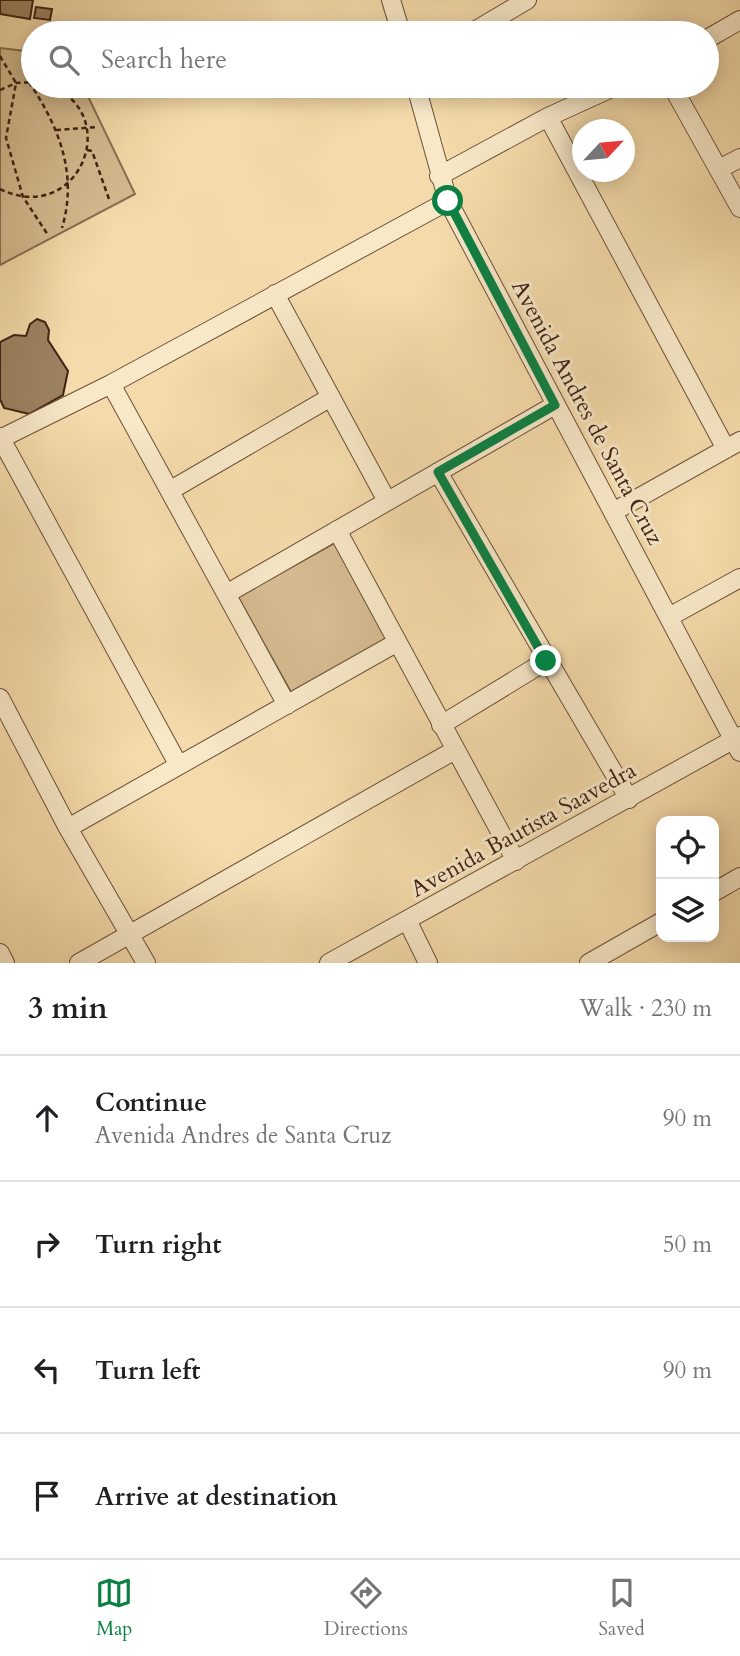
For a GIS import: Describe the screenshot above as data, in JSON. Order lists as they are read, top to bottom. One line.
{"streets":{"street":["Avenida Andres de Santa Cruz","Avenida Bautista Saavedra"]},"crossings":[["Avenida Andres de Santa Cruz","Avenida Bautista Saavedra"]],"north":"top right","page":{"search":"Search here","heading":["3 min","Walk · 230 m"],"list":[["Continue","Avenida Andres de Santa Cruz","90 m"],["Turn right","50 m"],["Turn left","90 m"],"Arrive at destination"],"nav":["Map","Directions","Saved"]}}
